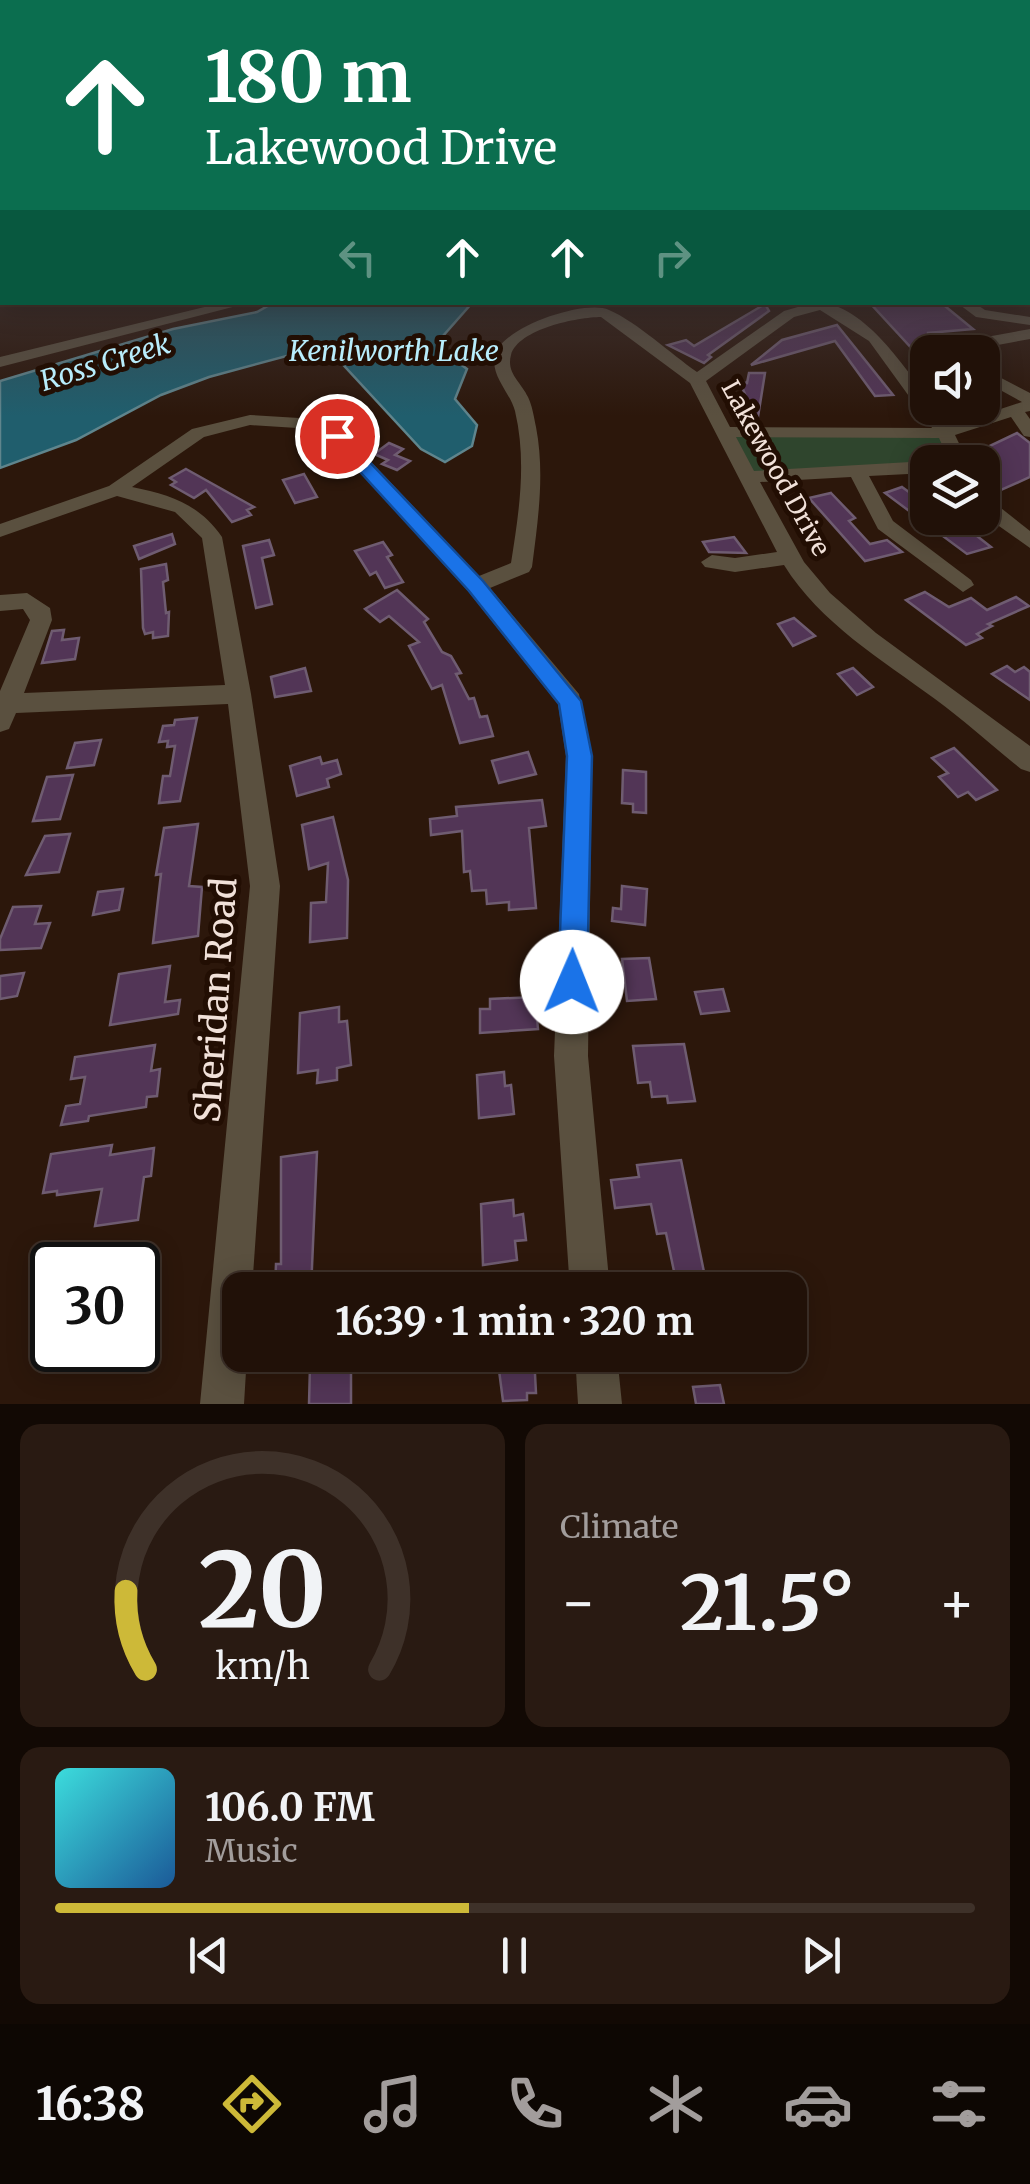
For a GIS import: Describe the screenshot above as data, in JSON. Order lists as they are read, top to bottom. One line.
{"streets":{"street":["Lakewood Drive","Sheridan Road"]},"water":["Kenilworth Lake","Ross Creek"],"page":{"turn":["180 m","Lakewood Drive"],"limit":"30","trip":"16:39 · 1 min · 320 m","tile":"Climate","heat":["−","21.5°","+"],"song":["106.0 FM","Music"],"tabs":"16:38","gauge":["20","km/h"]}}
